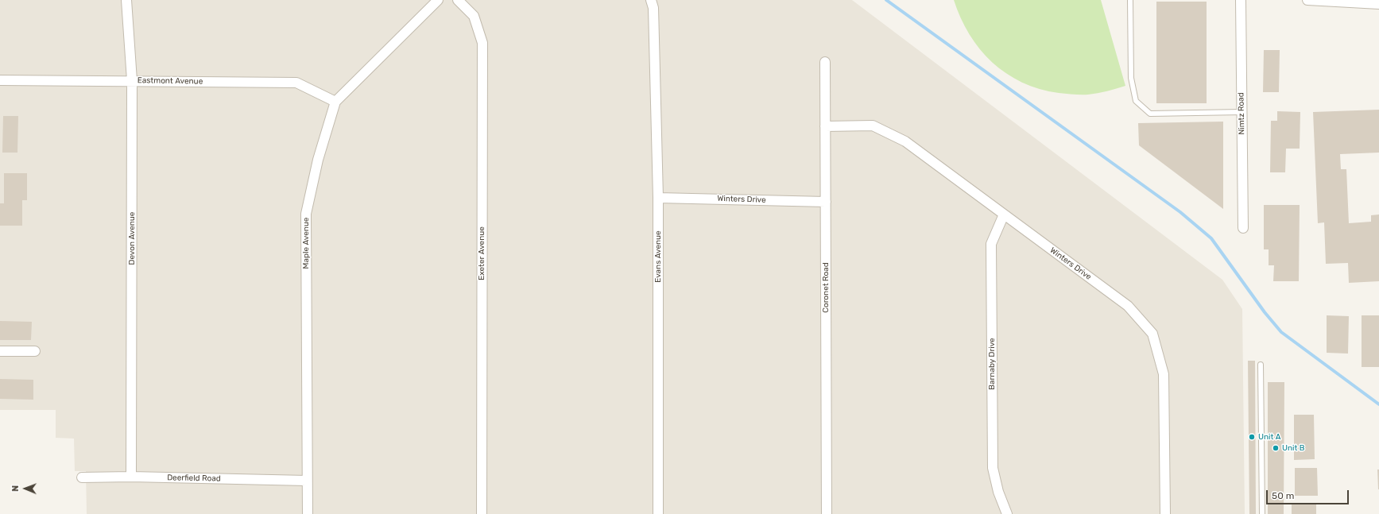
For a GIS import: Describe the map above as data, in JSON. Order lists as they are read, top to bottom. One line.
{"streets":{"street":["Eastmont Avenue","Nimtz Road","Winters Drive","Devon Avenue","Maple Avenue","Exeter Avenue","Evans Avenue","Coronet Road","Barnaby Drive","Deerfield Road"]},"crossings":[["Eastmont Avenue","Devon Avenue"],["Eastmont Avenue","Maple Avenue"],["Winters Drive","Evans Avenue"],["Winters Drive","Coronet Road"],["Winters Drive","Barnaby Drive"],["Devon Avenue","Deerfield Road"],["Maple Avenue","Deerfield Road"]],"places":["Unit A","Unit B"],"scale_bar":"50 m","north":"left"}
